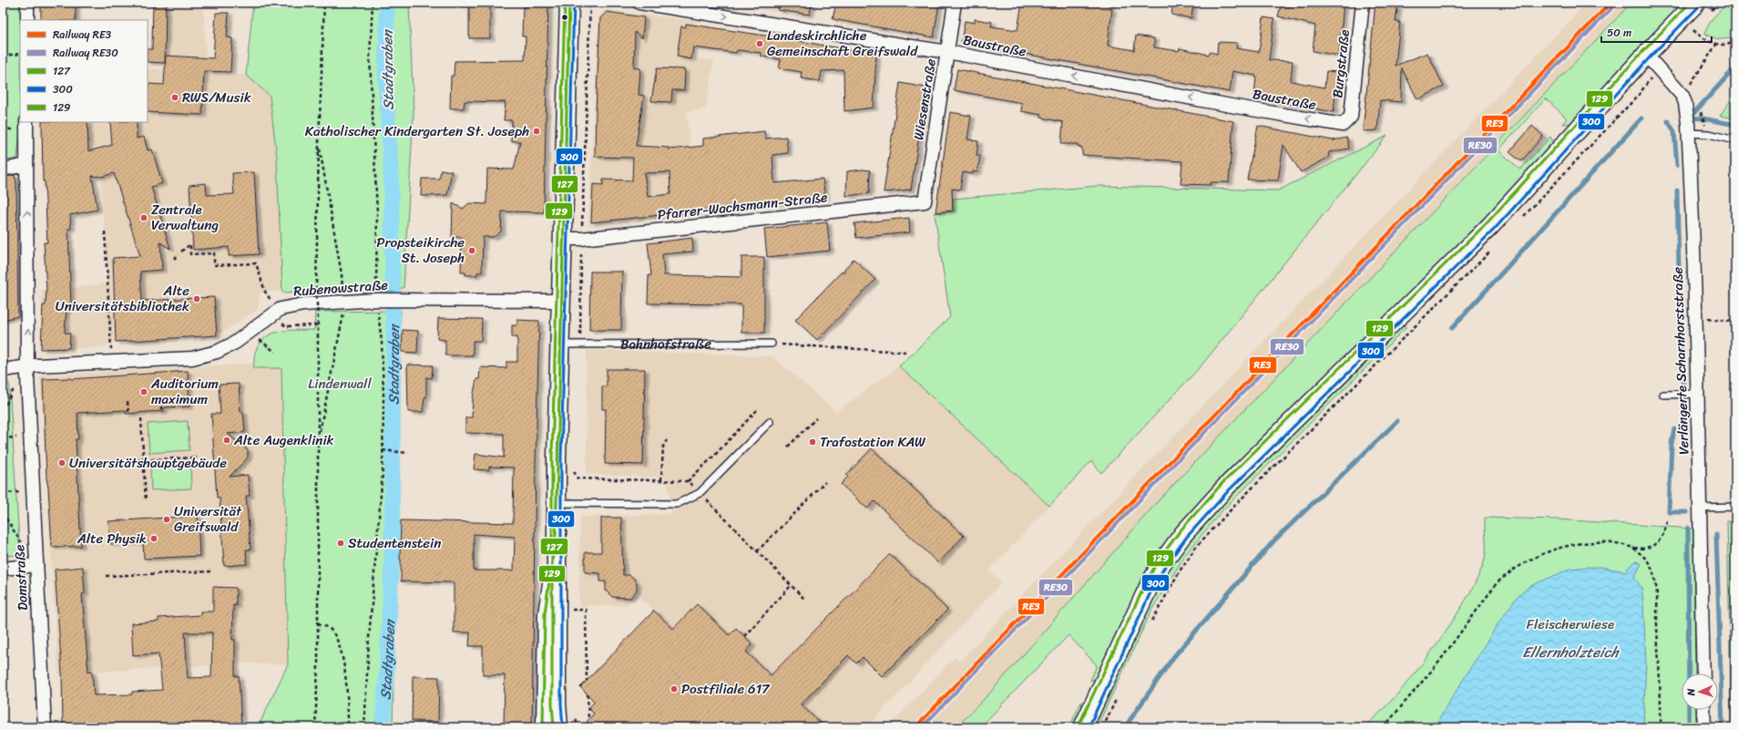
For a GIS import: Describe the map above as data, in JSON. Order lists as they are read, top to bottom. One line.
{"streets":{"street":["Baustraße","Burgstraße","Wiesenstraße","Pfarrer-Wachsmann-Straße","Rubenowstraße","Verlängerte Scharnhorststraße","Domstraße"],"lane":["Bahnhofstraße"]},"crossings":[["Baustraße","Burgstraße"],["Baustraße","Wiesenstraße"],["Wiesenstraße","Pfarrer-Wachsmann-Straße"],["Rubenowstraße","Domstraße"]],"water":["Stadtgraben","Ellernholzteich"],"parks":["Lindenwall","Fleischerwiese"],"places":["Landeskirchliche Gemeinschaft Greifswald","RWS/Musik","Katholischer Kindergarten St. Joseph","Zentrale Verwaltung","Propsteikirche St. Joseph","Alte Universitätsbibliothek","Auditorium maximum","Alte Augenklinik","Trafostation KAW","Universitätshauptgebäude","Universität Greifswald","Alte Physik","Studentenstein","Postfiliale 617"],"lines":["rail line RE3","transit line 127","transit line 300","transit line 129","rail line RE30"],"legend":["Railway RE3","Railway RE30","127","300","129"],"scale_bar":"50 m","north":"left"}
